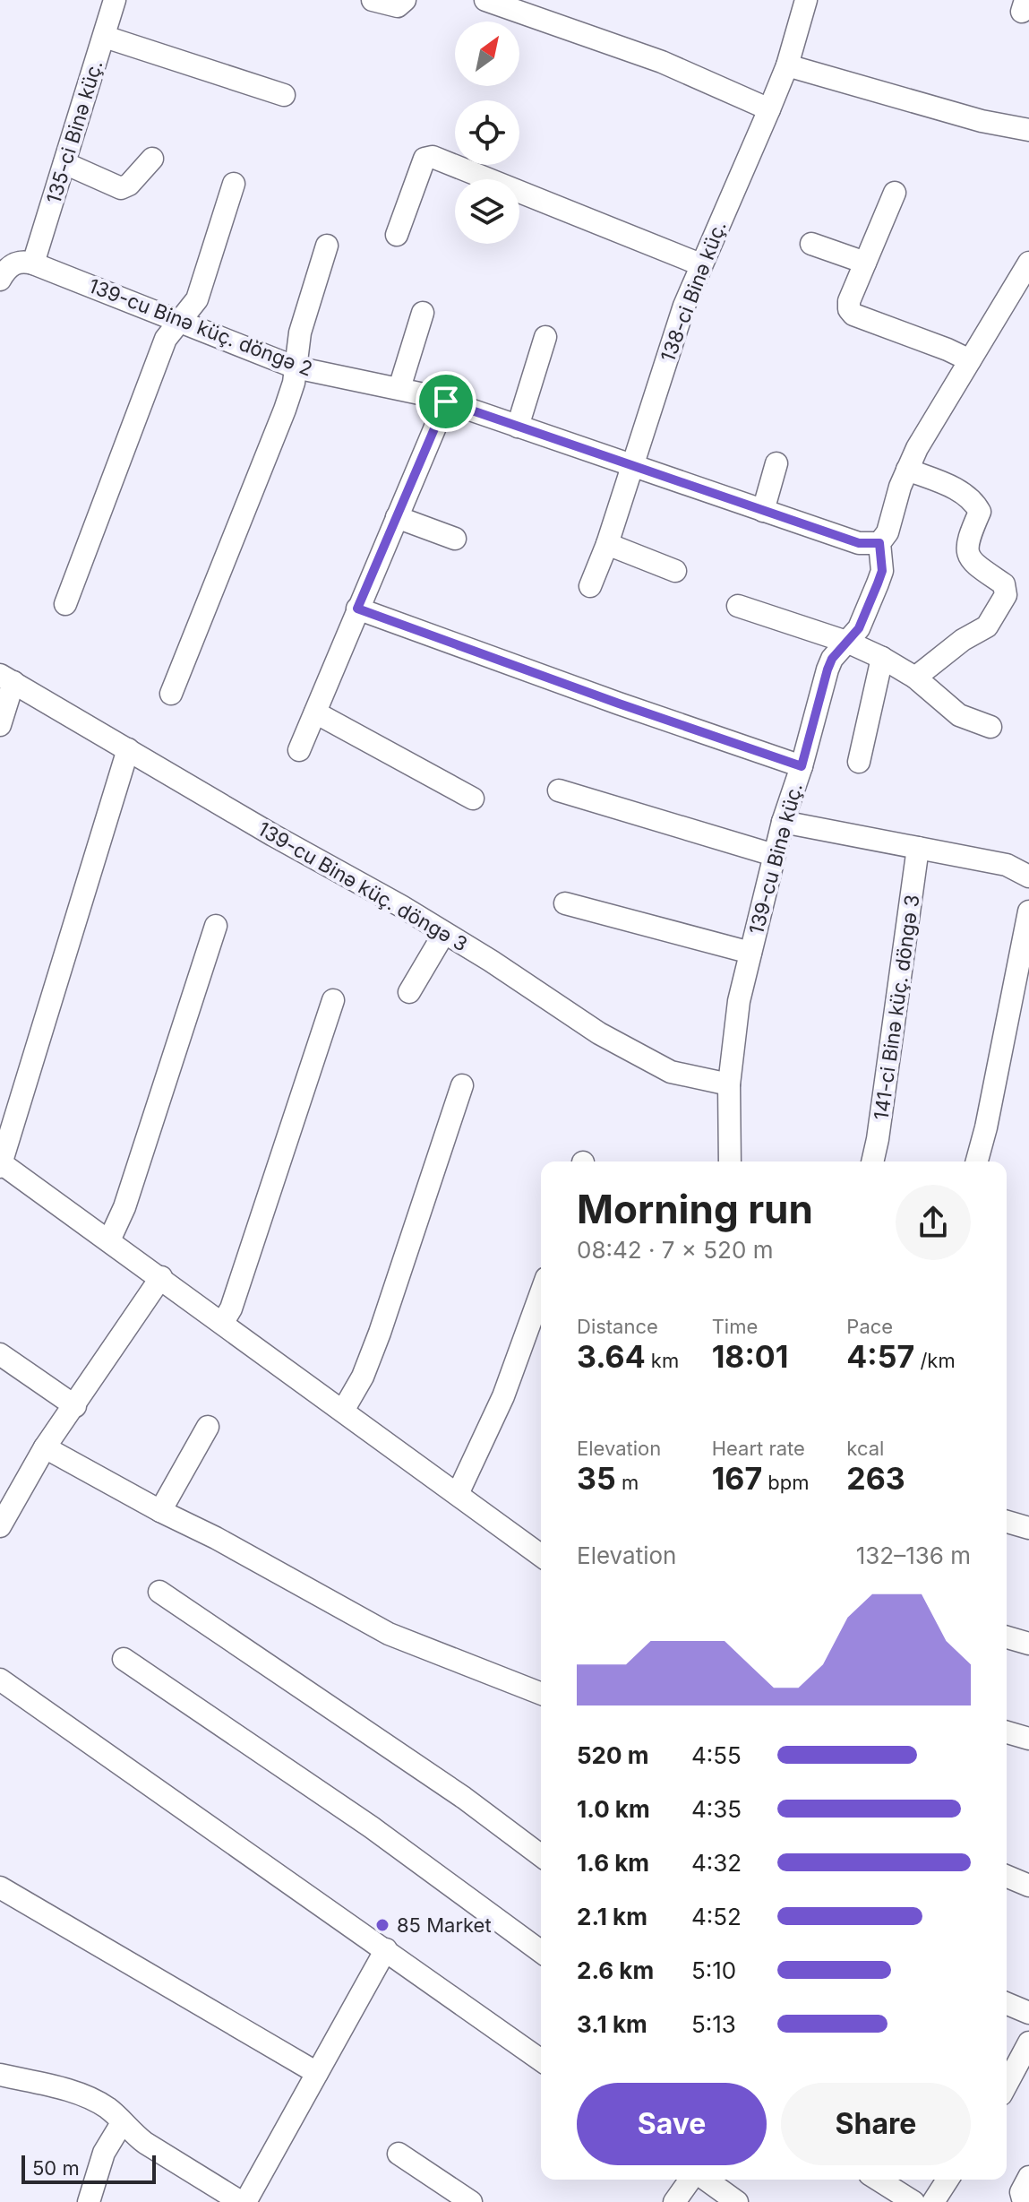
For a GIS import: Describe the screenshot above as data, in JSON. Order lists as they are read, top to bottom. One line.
{"streets":{"street":["135-ci Binə küç.","138-ci Binə küç.","139-cu Binə küç. döngə 2","139-cu Binə küç.","139-cu Binə küç. döngə 3","141-ci Binə küç. döngə 3"]},"crossings":[["135-ci Binə küç.","139-cu Binə küç. döngə 2"],["138-ci Binə küç.","139-cu Binə küç. döngə 2"],["139-cu Binə küç. döngə 2","139-cu Binə küç."],["139-cu Binə küç.","139-cu Binə küç. döngə 3"]],"places":["85 Market"],"scale_bar":"50 m","north":"top right","page":{"heading":["Morning run","08:42 · 7 × 520 m"],"stats":[["Distance","3.64 km"],["Time","18:01"],["Pace","4:57 /km"],["Elevation","35 m"],["Heart rate","167 bpm"],["kcal","263"]],"chart":["Elevation","132–136 m"],"list":[{"name":"520 m","note":"4:55"},{"name":"1.0 km","note":"4:35"},{"name":"1.6 km","note":"4:32"},{"name":"2.1 km","note":"4:52"},{"name":"2.6 km","note":"5:10"},{"name":"3.1 km","note":"5:13"}],"buttons":["Save","Share"],"scale":"50 m"}}
